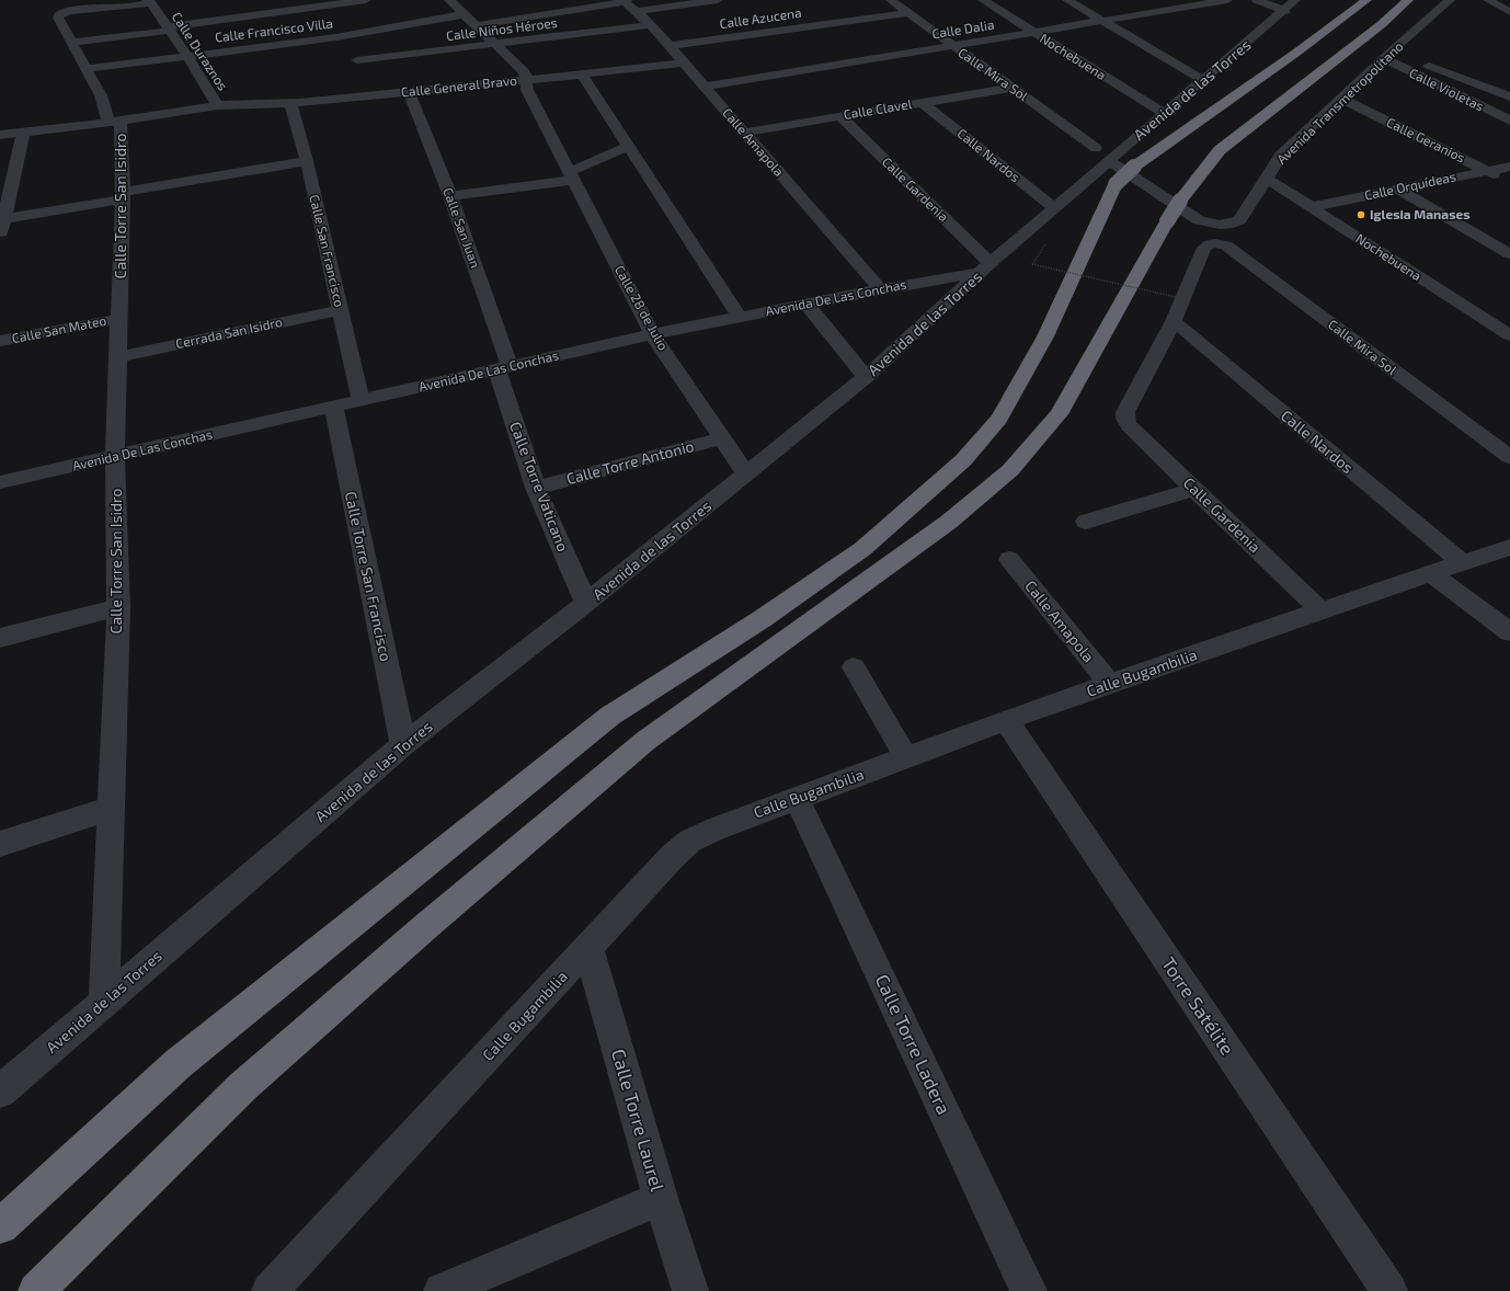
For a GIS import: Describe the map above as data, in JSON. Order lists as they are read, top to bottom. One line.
{"streets":{"street":["Calle Azucena","Calle Niños Héroes","Calle Dalia","Calle Francisco Villa","Calle Duraznos","Nochebuena","Calle Mira Sol","Calle General Bravo","Avenida de las Torres","Calle Violetas","Avenida Transmetropolitano","Calle Clavel","Calle Geranios","Calle Amapola","Calle Nardos","Calle Orquídeas","Calle Gardenia","Calle Torre San Isidro","Calle San Juan","Calle San Francisco","Avenida De Las Conchas","Calle 28 de Julio","Calle San Mateo","Cerrada San Isidro","Calle Torre Antonio","Calle Torre Vaticano","Calle Torre San Francisco","Calle Bugambilia","Torre Satélite","Calle Torre Ladera","Calle Torre Laurel"]},"crossings":[["Calle Azucena","Calle Mira Sol"],["Calle Azucena","Calle Amapola"],["Calle Niños Héroes","Calle Amapola"],["Calle Niños Héroes","Calle 28 de Julio"],["Calle Dalia","Nochebuena"],["Calle Dalia","Calle Mira Sol"],["Calle Dalia","Calle Amapola"],["Calle Francisco Villa","Calle Duraznos"],["Calle Francisco Villa","Calle Torre San Isidro"],["Calle Francisco Villa","Calle 28 de Julio"],["Calle Duraznos","Calle General Bravo"],["Calle Duraznos","Calle Torre San Isidro"],["Nochebuena","Avenida de las Torres"],["Nochebuena","Avenida Transmetropolitano"],["Nochebuena","Calle Orquídeas"],["Calle Mira Sol","Avenida de las Torres"],["Calle Mira Sol","Avenida Transmetropolitano"],["Calle Mira Sol","Calle Clavel"],["Calle Mira Sol","Calle Nardos"],["Calle Mira Sol","Calle Gardenia"],["Calle General Bravo","Calle Amapola"],["Calle General Bravo","Calle San Juan"],["Calle General Bravo","Calle San Francisco"],["Calle General Bravo","Calle 28 de Julio"],["Avenida de las Torres","Calle Nardos"],["Avenida de las Torres","Calle Gardenia"],["Avenida de las Torres","Calle Torre San Isidro"],["Avenida de las Torres","Avenida De Las Conchas"],["Avenida de las Torres","Calle 28 de Julio"],["Avenida de las Torres","Calle Torre Vaticano"],["Avenida de las Torres","Calle Torre San Francisco"],["Calle Violetas","Avenida Transmetropolitano"],["Avenida Transmetropolitano","Calle Geranios"],["Calle Clavel","Calle Amapola"],["Calle Clavel","Calle Nardos"],["Calle Clavel","Calle Gardenia"],["Calle Geranios","Calle Orquídeas"],["Calle Amapola","Avenida De Las Conchas"],["Calle Amapola","Calle Bugambilia"],["Calle Nardos","Calle Gardenia"],["Calle Nardos","Calle Bugambilia"],["Calle Gardenia","Avenida De Las Conchas"],["Calle Gardenia","Calle Bugambilia"],["Calle Torre San Isidro","Avenida De Las Conchas"],["Calle Torre San Isidro","Calle San Mateo"],["Calle Torre San Isidro","Cerrada San Isidro"],["Calle San Juan","Avenida De Las Conchas"],["Calle San Juan","Calle Torre Vaticano"],["Calle San Francisco","Avenida De Las Conchas"],["Calle San Francisco","Cerrada San Isidro"],["Avenida De Las Conchas","Calle 28 de Julio"],["Avenida De Las Conchas","Calle Torre Vaticano"],["Avenida De Las Conchas","Calle Torre San Francisco"],["Calle 28 de Julio","Calle Torre Antonio"],["Calle Torre Antonio","Calle Torre Vaticano"],["Calle Bugambilia","Torre Satélite"],["Calle Bugambilia","Calle Torre Ladera"],["Calle Bugambilia","Calle Torre Laurel"]],"places":["Iglesia Manases"]}
